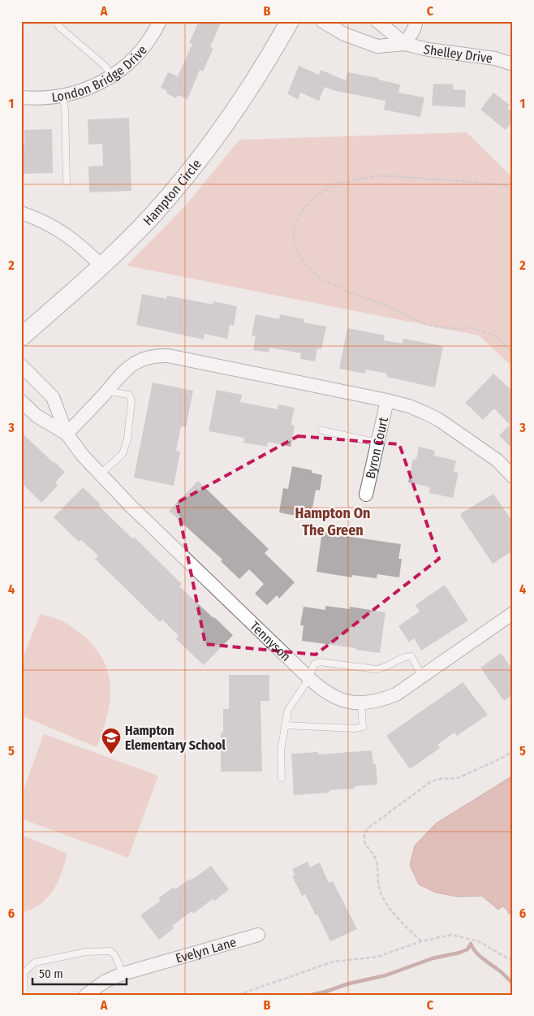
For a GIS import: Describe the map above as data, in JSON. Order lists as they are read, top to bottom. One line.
{"streets":{"street":["Shelley Drive","London Bridge Drive","Hampton Circle","Byron Court","Tennyson","Evelyn Lane"]},"districts":["Hampton On The Green"],"places":{"school or university":["Hampton Elementary School"]},"scale_bar":"50 m","grid":{"columns":["A","B","C"],"rows":["1","2","3","4","5","6"]}}
